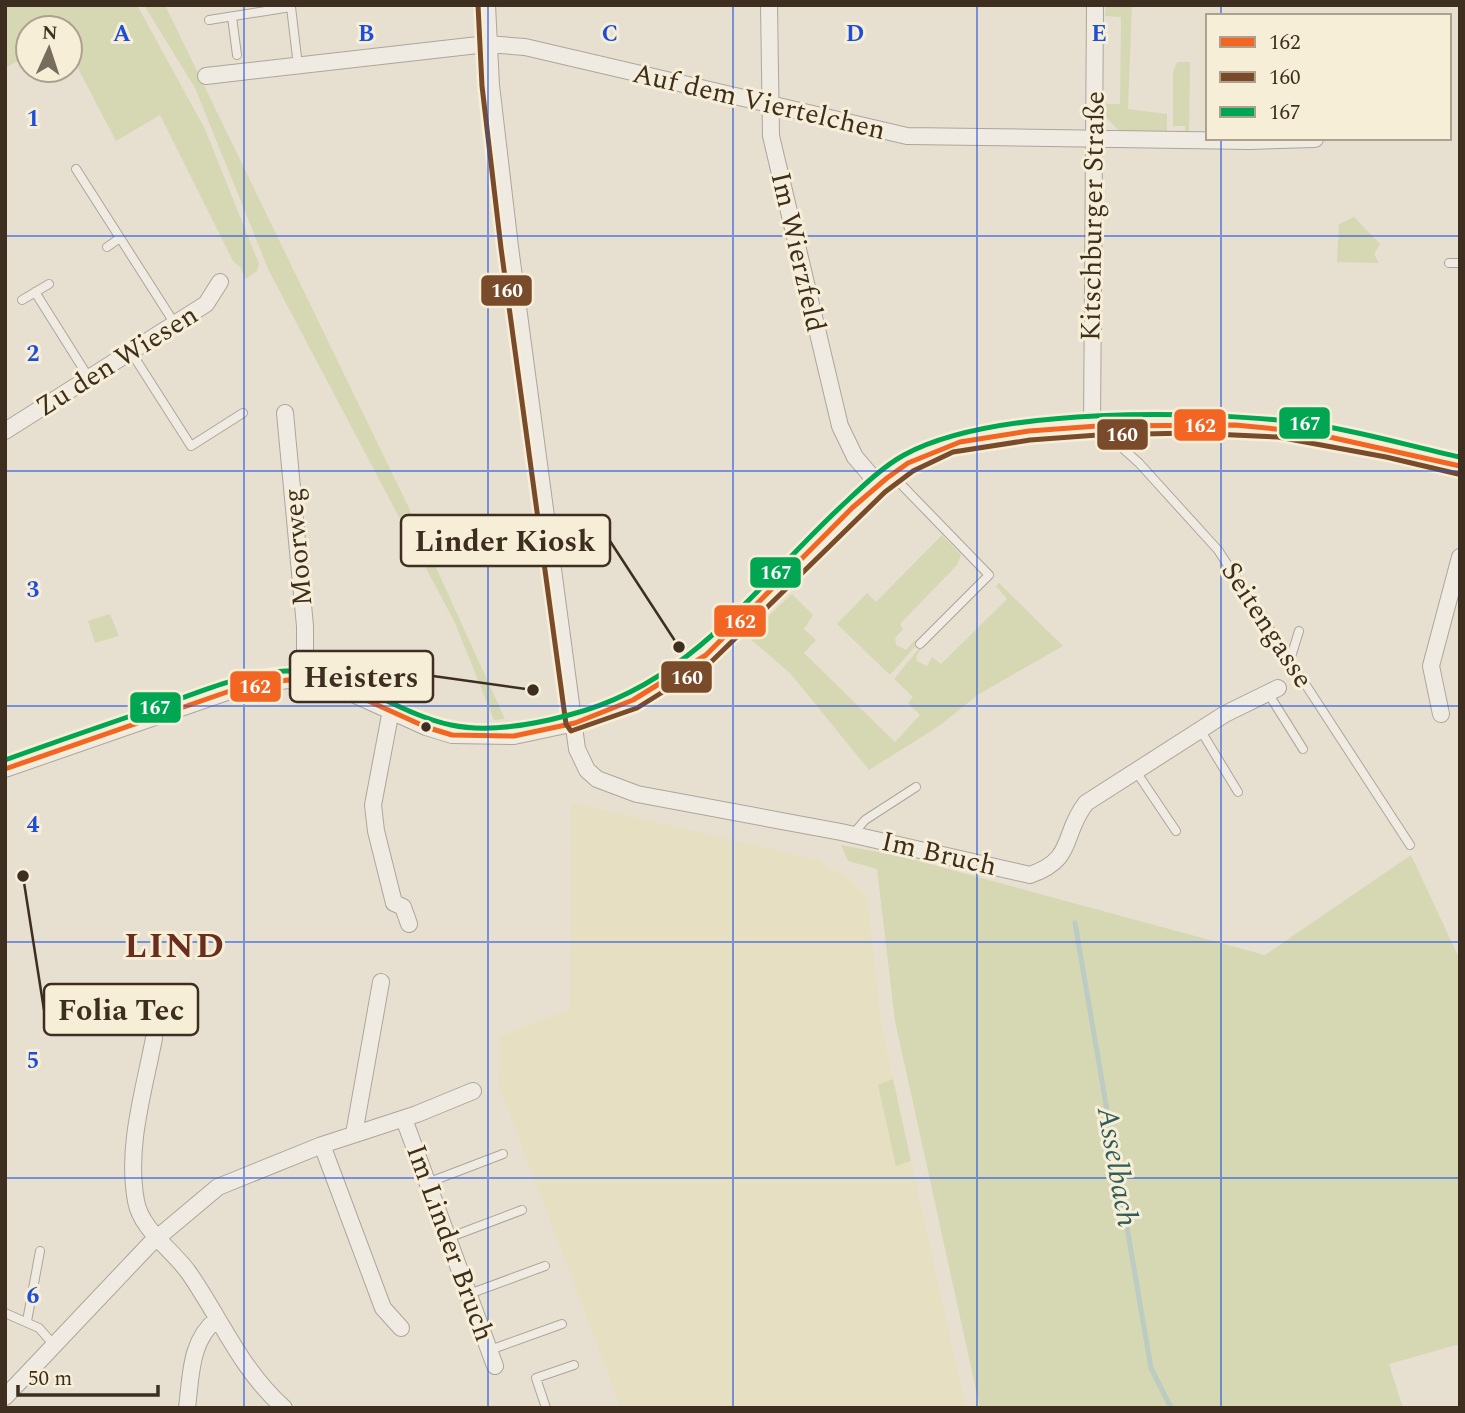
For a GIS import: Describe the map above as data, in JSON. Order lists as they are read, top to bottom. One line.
{"streets":{"street":["Auf dem Viertelchen","Kitschburger Straße","Im Wierzfeld","Zu den Wiesen","Moorweg","Im Bruch","Im Linder Bruch"],"lane":["Seitengasse"]},"crossings":[["Auf dem Viertelchen","Kitschburger Straße"],["Auf dem Viertelchen","Im Wierzfeld"],["Auf dem Viertelchen","Im Bruch"],["Kitschburger Straße","Seitengasse"]],"districts":["LIND"],"water":["Asselbach"],"places":["Linder Kiosk","Heisters","Folia Tec"],"lines":["transit line 160","transit line 167","transit line 162"],"legend":["162","160","167"],"scale_bar":"50 m","north":"top","grid":{"columns":["A","B","C","D","E"],"rows":["1","2","3","4","5","6"]}}
